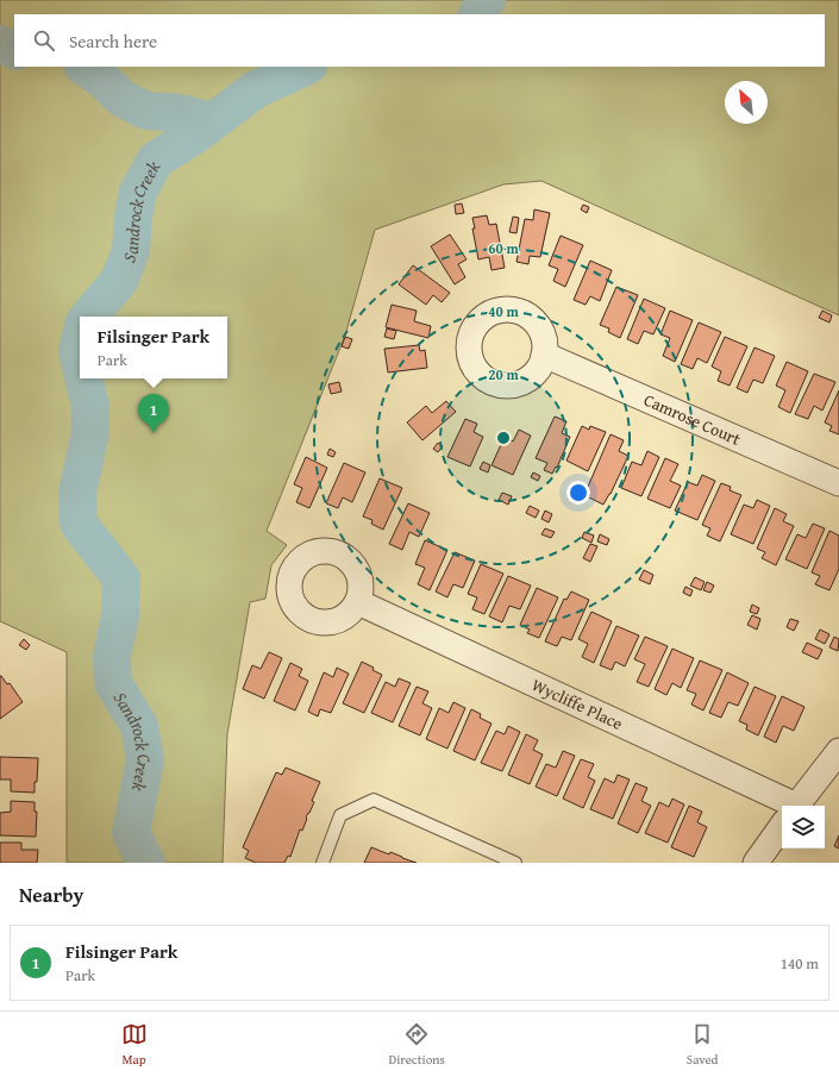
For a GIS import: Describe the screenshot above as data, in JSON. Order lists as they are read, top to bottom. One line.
{"streets":{"street":["Camrose Court","Wycliffe Place"]},"water":["Sandrock Creek"],"north":"top left","page":{"search":"Search here","popup":["Filsinger Park","Park"],"pins":"1","heading":"Nearby","list":[{"mark":"1","name":"Filsinger Park","note":"Park","value":"140 m"}],"nav":["Map","Directions","Saved"]},"rings":["60 m","40 m","20 m"]}
